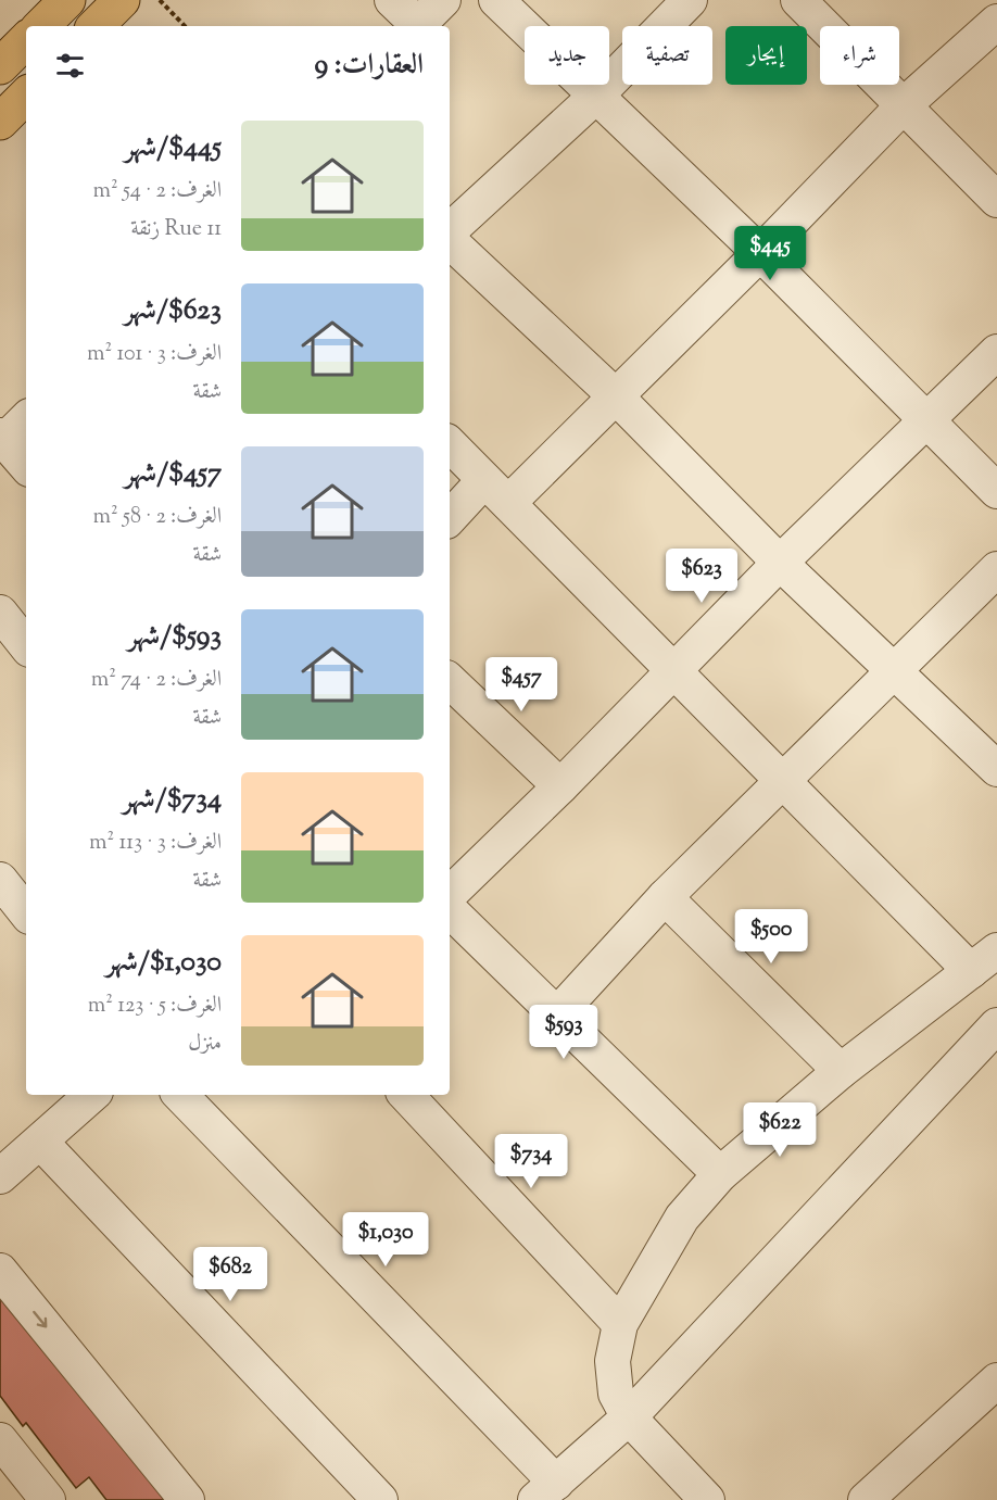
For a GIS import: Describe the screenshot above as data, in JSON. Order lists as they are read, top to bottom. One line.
{"page":{"chip":["شراء","إيجار","تصفية","جديد"],"heading":"العقارات: 9","list":[{"name":"$445/شهر","note":"الغرف: 2 · 54 m² · Rue 11 زنقة"},{"name":"$623/شهر","note":"الغرف: 3 · 101 m² · شقة"},{"name":"$457/شهر","note":"الغرف: 2 · 58 m² · شقة"},{"name":"$593/شهر","note":"الغرف: 2 · 74 m² · شقة"},{"name":"$734/شهر","note":"الغرف: 3 · 113 m² · شقة"},{"name":"$1,030/شهر","note":"الغرف: 5 · 123 m² · منزل"}],"price":["$445","$623","$457","$500","$593","$622","$734","$1,030","$682"]}}
